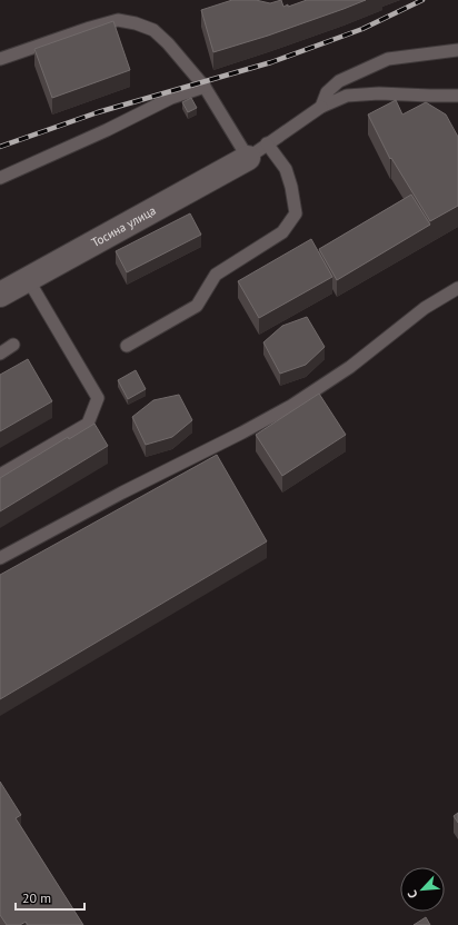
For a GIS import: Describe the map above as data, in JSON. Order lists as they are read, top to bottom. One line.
{"streets":{"street":["Тосина улица"]},"scale_bar":"20 m","north":"bottom left"}
